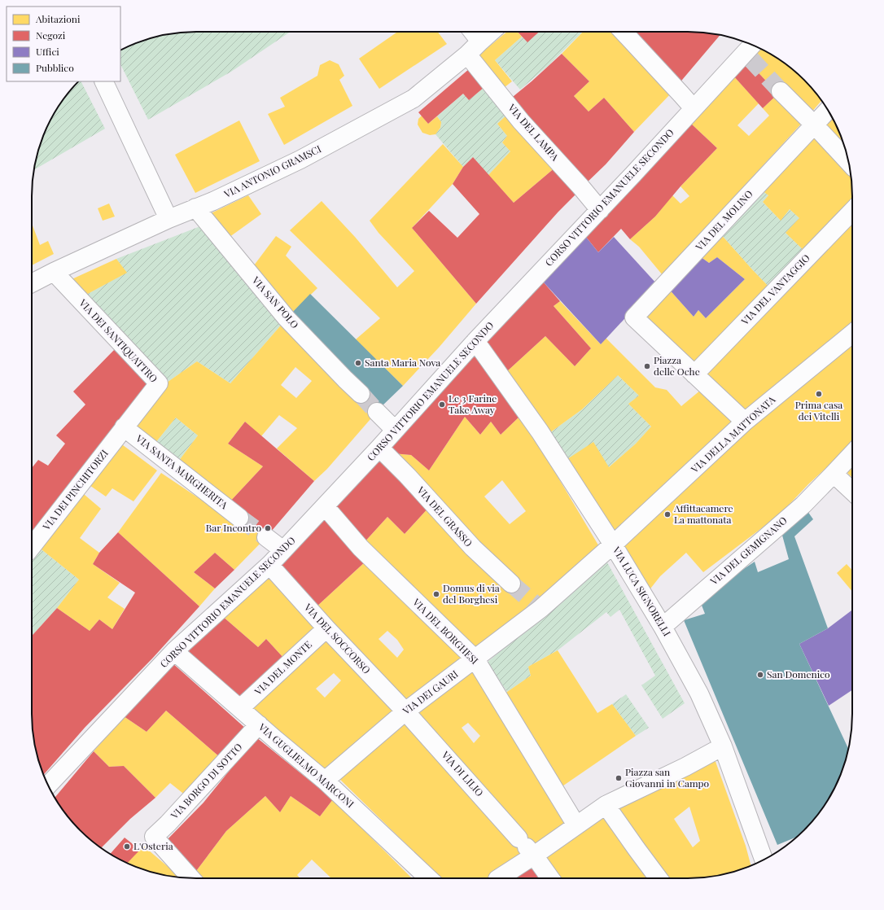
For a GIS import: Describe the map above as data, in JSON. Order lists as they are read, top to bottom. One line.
{"streets":{"street":["VIA DEL LAMPA","VIA ANTONIO GRAMSCI","CORSO VITTORIO EMANUELE SECONDO","VIA DEL MOLINO","VIA DEL VANTAGGIO","VIA SAN POLO","VIA DEI SANTIQUATTRO","VIA DELLA MATTONATA","VIA SANTA MARGHERITA","VIA DEI PINCHITORZI","VIA DEL GRASSO","VIA DEL GEMIGNANO","VIA LUCA SIGNORELLI","VIA DEL BORGHESI","VIA DEL SOCCORSO","VIA DEL MONTE","VIA DEI GAURI","VIA GUGLIELMO MARCONI","VIA DI LILIO","VIA BORGO DI SOTTO"]},"crossings":[["VIA DEL LAMPA","VIA ANTONIO GRAMSCI"],["VIA DEL LAMPA","CORSO VITTORIO EMANUELE SECONDO"],["VIA ANTONIO GRAMSCI","VIA SAN POLO"],["VIA ANTONIO GRAMSCI","VIA DEI SANTIQUATTRO"],["CORSO VITTORIO EMANUELE SECONDO","VIA DEL GRASSO"],["CORSO VITTORIO EMANUELE SECONDO","VIA LUCA SIGNORELLI"],["CORSO VITTORIO EMANUELE SECONDO","VIA DEL BORGHESI"],["CORSO VITTORIO EMANUELE SECONDO","VIA DEL SOCCORSO"],["CORSO VITTORIO EMANUELE SECONDO","VIA GUGLIELMO MARCONI"],["VIA DEL MOLINO","VIA DEL VANTAGGIO"],["VIA DEI SANTIQUATTRO","VIA SANTA MARGHERITA"],["VIA DEI SANTIQUATTRO","VIA DEI PINCHITORZI"],["VIA DELLA MATTONATA","VIA LUCA SIGNORELLI"],["VIA DELLA MATTONATA","VIA DEI GAURI"],["VIA SANTA MARGHERITA","VIA DEI PINCHITORZI"],["VIA DEL GEMIGNANO","VIA LUCA SIGNORELLI"],["VIA LUCA SIGNORELLI","VIA DEI GAURI"],["VIA DEL BORGHESI","VIA DEI GAURI"],["VIA DEL SOCCORSO","VIA DEL MONTE"],["VIA DEL SOCCORSO","VIA DEI GAURI"],["VIA DEL SOCCORSO","VIA DI LILIO"],["VIA DEL MONTE","VIA GUGLIELMO MARCONI"],["VIA DEI GAURI","VIA GUGLIELMO MARCONI"],["VIA DEI GAURI","VIA DI LILIO"],["VIA GUGLIELMO MARCONI","VIA BORGO DI SOTTO"]],"places":["Santa Maria Nova","Piazza delle Oche","Prima casa dei Vitelli","Le 3 Farine Take Away","Affittacamere La mattonata","Bar Incontro","Domus di via del Borghesi","San Domenico","Piazza san Giovanni in Campo","L'Osteria"],"legend":["Abitazioni","Negozi","Uffici","Pubblico"]}
